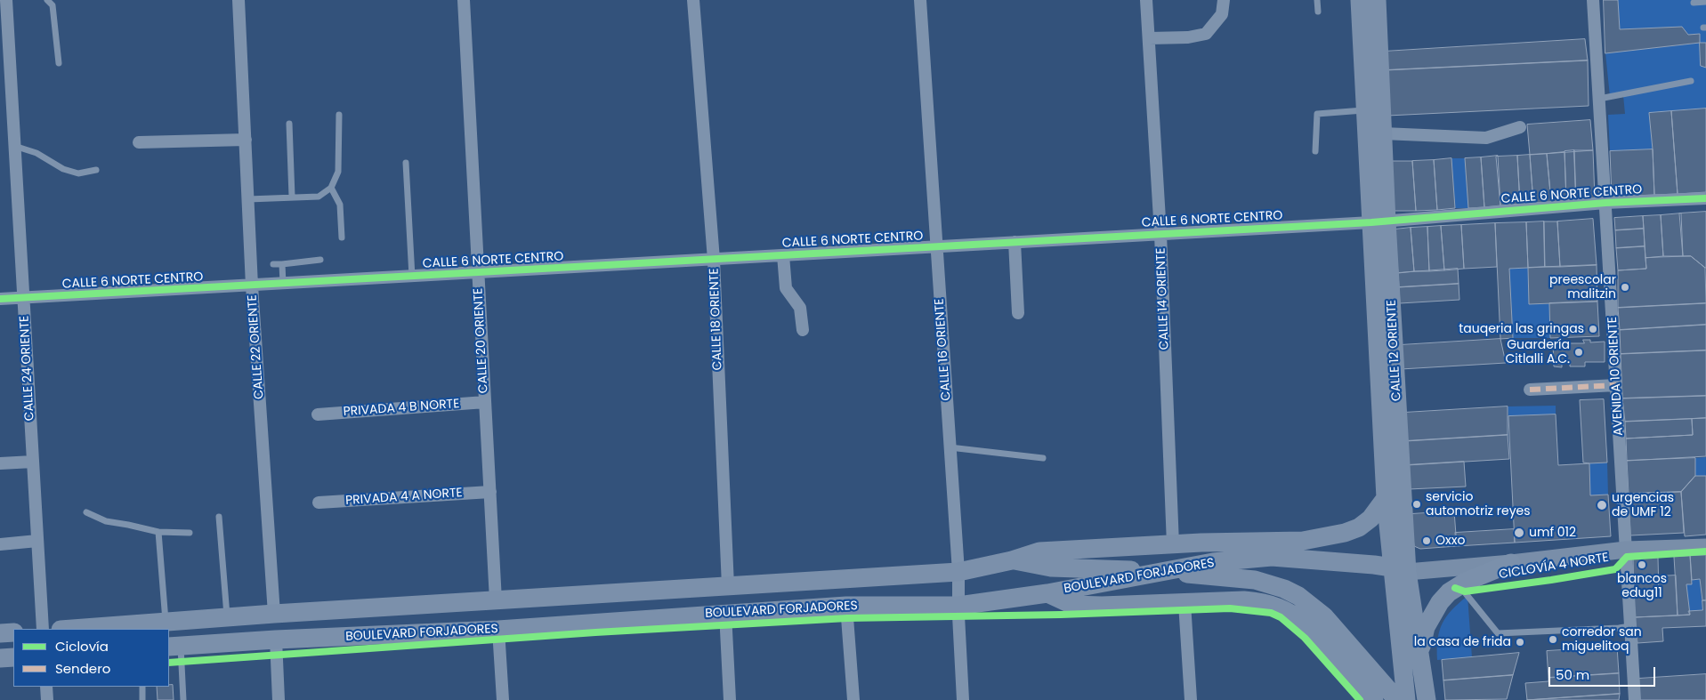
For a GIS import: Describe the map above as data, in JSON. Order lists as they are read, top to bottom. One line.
{"streets":{"main road":["CALLE 12 ORIENTE","BOULEVARD FORJADORES"],"street":["CALLE 6 NORTE CENTRO","CALLE 14 ORIENTE","CALLE 18 ORIENTE","CALLE 20 ORIENTE","CALLE 22 ORIENTE","CALLE 16 ORIENTE","CALLE 24 ORIENTE","AVENIDA 10 ORIENTE","PRIVADA 4 B NORTE","PRIVADA 4 A NORTE"],"cycle path":["CICLOVÍA 4 NORTE"]},"crossings":[["CALLE 6 NORTE CENTRO","CALLE 14 ORIENTE"],["CALLE 6 NORTE CENTRO","CALLE 18 ORIENTE"],["CALLE 6 NORTE CENTRO","CALLE 20 ORIENTE"],["CALLE 6 NORTE CENTRO","CALLE 22 ORIENTE"],["CALLE 6 NORTE CENTRO","CALLE 16 ORIENTE"],["CALLE 6 NORTE CENTRO","CALLE 12 ORIENTE"],["CALLE 6 NORTE CENTRO","CALLE 24 ORIENTE"],["CALLE 6 NORTE CENTRO","AVENIDA 10 ORIENTE"],["CALLE 20 ORIENTE","PRIVADA 4 B NORTE"],["CALLE 20 ORIENTE","PRIVADA 4 A NORTE"],["CALLE 16 ORIENTE","BOULEVARD FORJADORES"],["CALLE 12 ORIENTE","BOULEVARD FORJADORES"]],"places":["preescolar malitzin","tauqeria las gringas","Guardería Citlalli A.C.","servicio automotriz reyes","urgencias de UMF 12","umf 012","Oxxo","blancos edug11","corredor san miguelitoq","la casa de frida"],"legend":["Ciclovía","Sendero"],"scale_bar":"50 m"}
